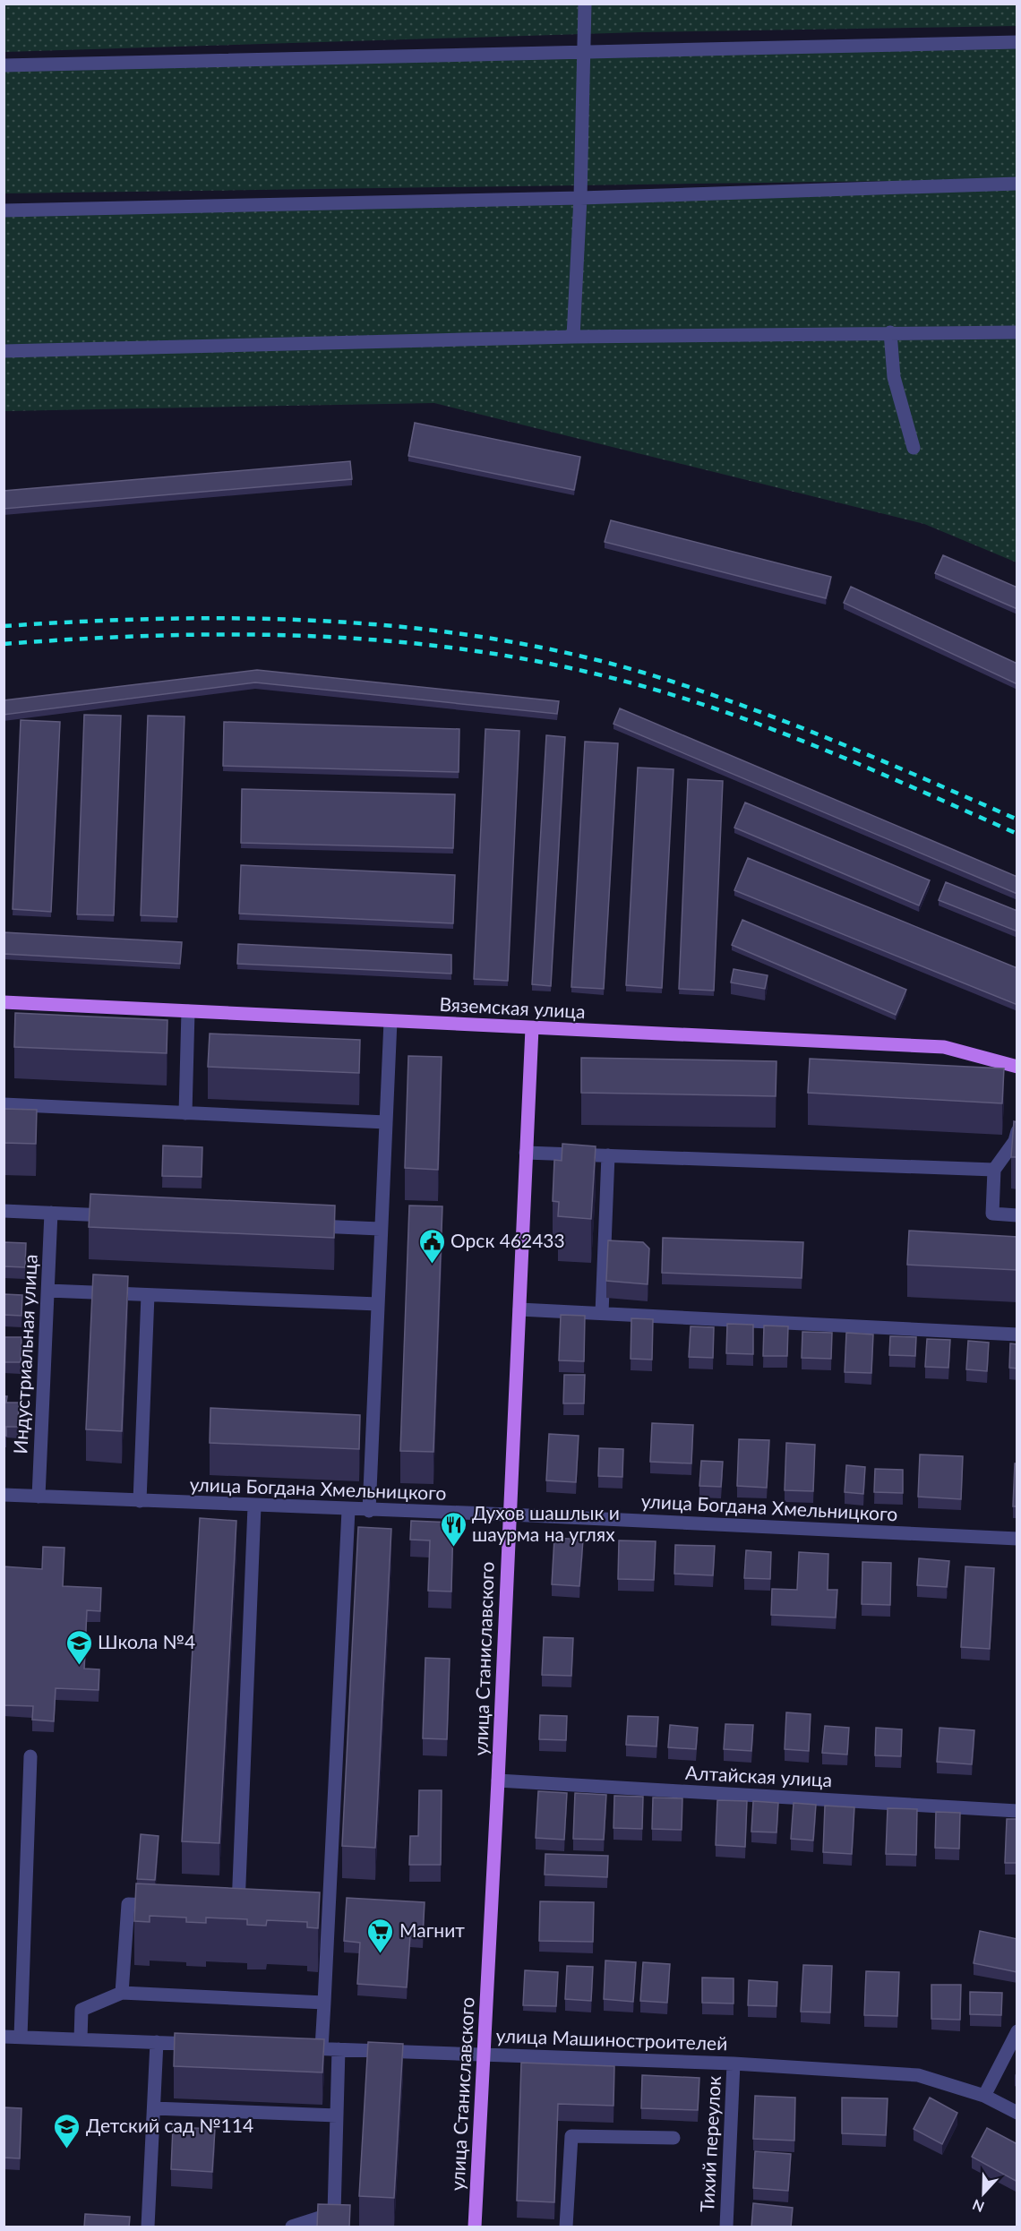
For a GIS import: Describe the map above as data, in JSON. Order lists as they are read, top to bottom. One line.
{"streets":{"main road":["Вяземская улица","улица Станиславского"],"street":["Индустриальная улица","улица Богдана Хмельницкого","Алтайская улица","улица Машиностроителей","Тихий переулок"]},"crossings":[["Вяземская улица","улица Станиславского"],["Индустриальная улица","улица Богдана Хмельницкого"],["улица Богдана Хмельницкого","улица Станиславского"],["улица Станиславского","Алтайская улица"],["улица Станиславского","улица Машиностроителей"],["улица Машиностроителей","Тихий переулок"]],"places":{"public building":["Орск 462433"],"restaurant":["Духов шашлык и шаурма на углях"],"school or university":["Школа №4","Детский сад №114"],"supermarket":["Магнит"]},"north":"bottom"}
